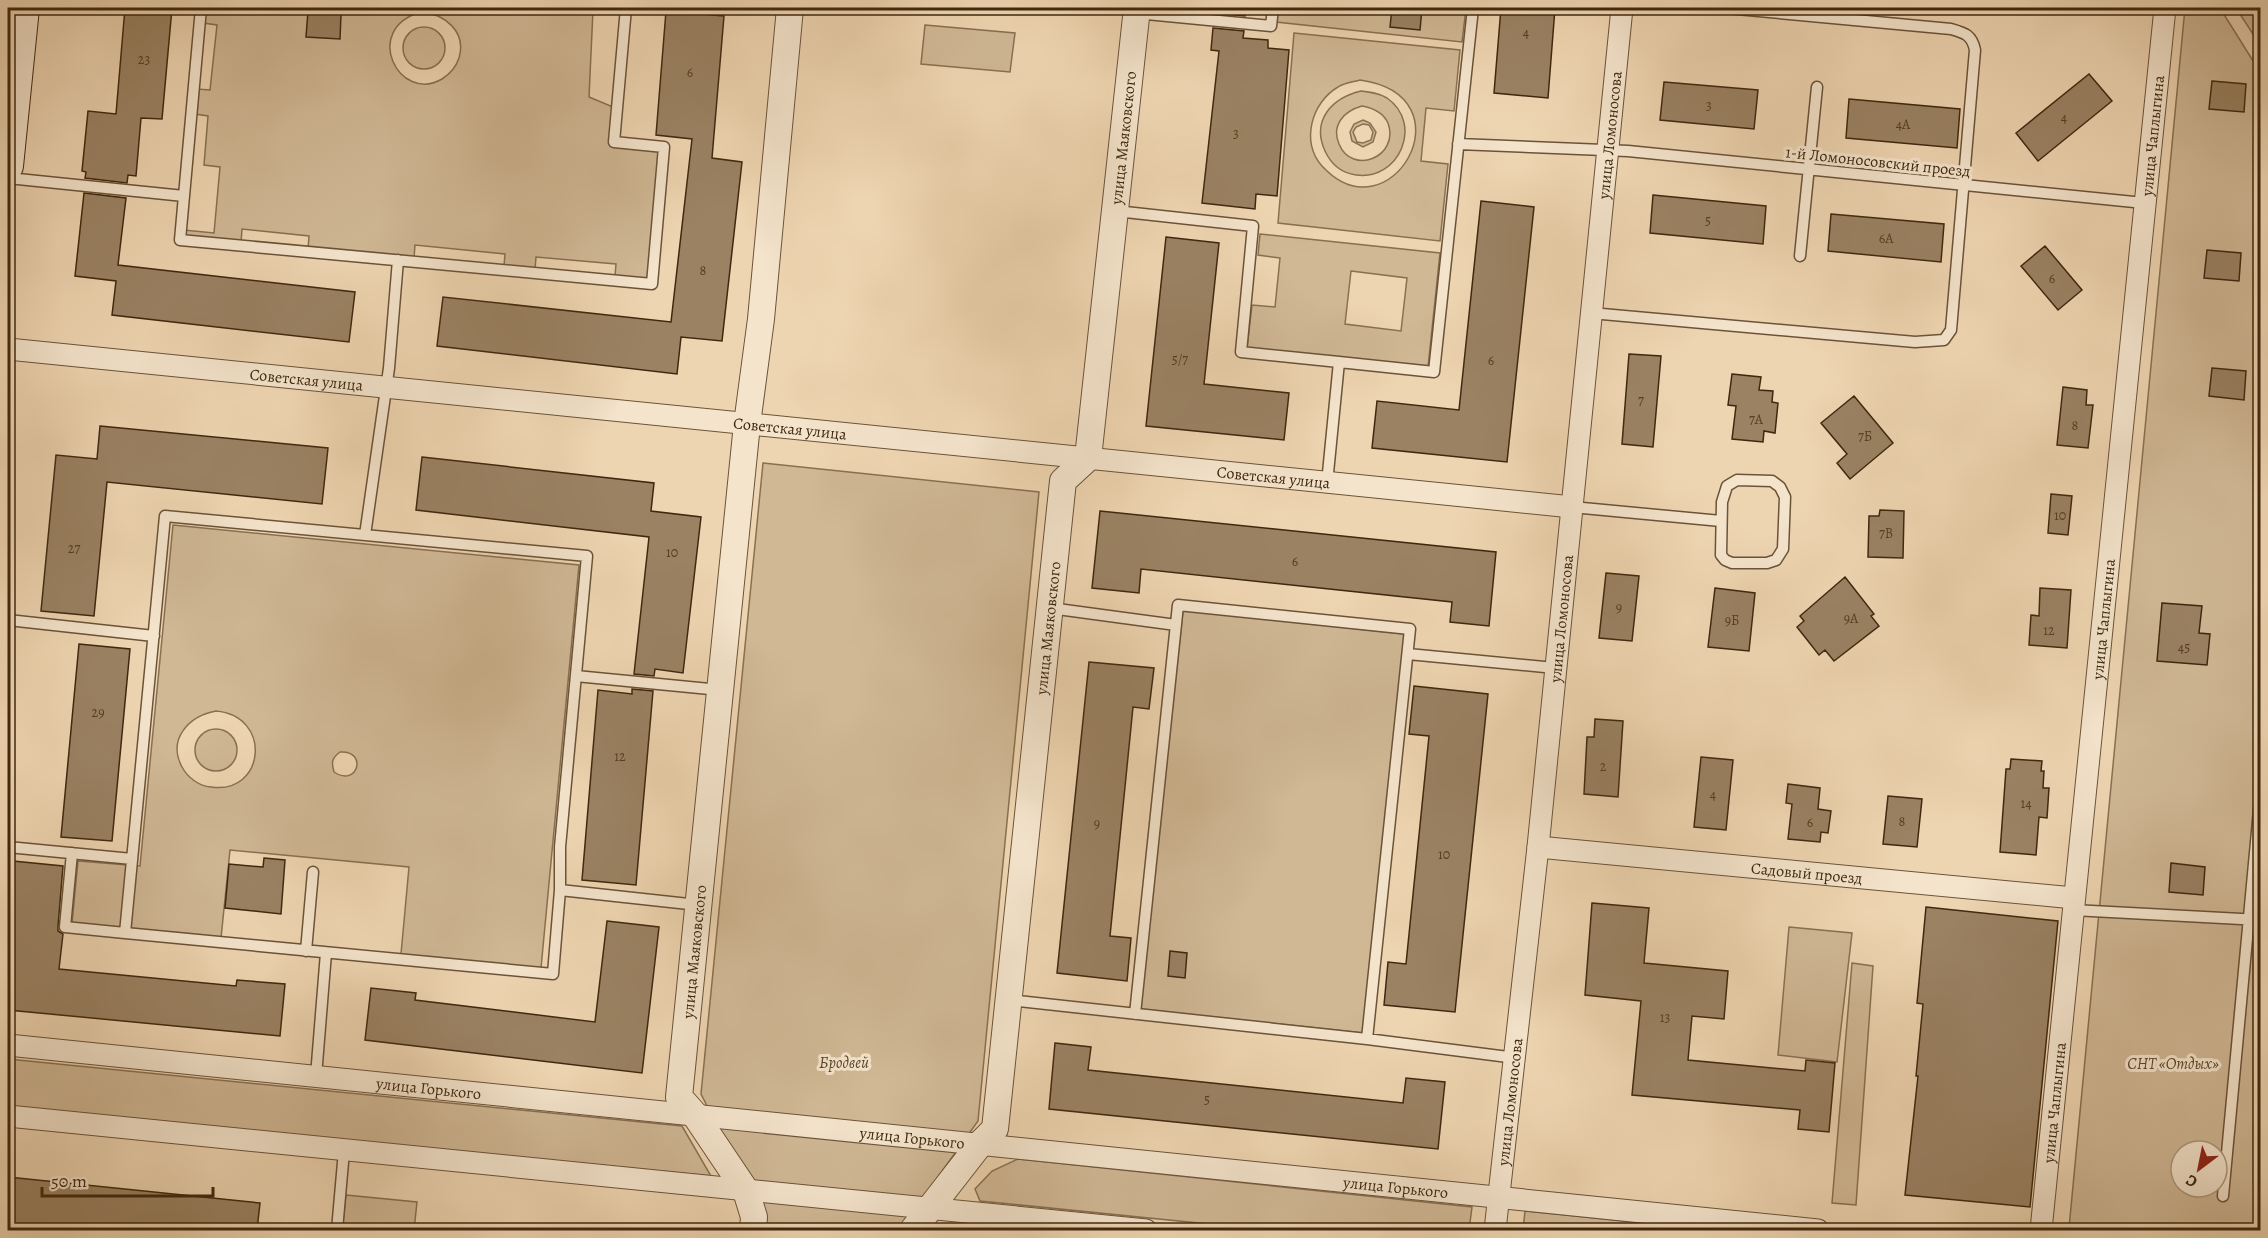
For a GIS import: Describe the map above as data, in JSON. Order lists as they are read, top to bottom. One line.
{"streets":{"street":["улица Чаплыгина","улица Ломоносова","улица Маяковского","Советская улица","Садовый проезд","улица Горького"],"lane":["1-й Ломоносовский проезд"]},"crossings":[["улица Чаплыгина","1-й Ломоносовский проезд"],["улица Чаплыгина","Садовый проезд"],["улица Ломоносова","1-й Ломоносовский проезд"],["улица Ломоносова","Советская улица"],["улица Ломоносова","Садовый проезд"],["улица Ломоносова","улица Горького"],["улица Маяковского","Советская улица"],["улица Маяковского","улица Горького"]],"parks":["Бродвей","СНТ «Отдых»"],"house_numbers":["4","23","6","3","4","4А","3","5","6А","8","6","5/7","6","7","7А","8","7Б","10","7В","27","10","6","9","9А","9Б","12","45","29","12","2","4","14","8","6","9","10","13","5"],"scale_bar":"50 m","north":"bottom left"}
